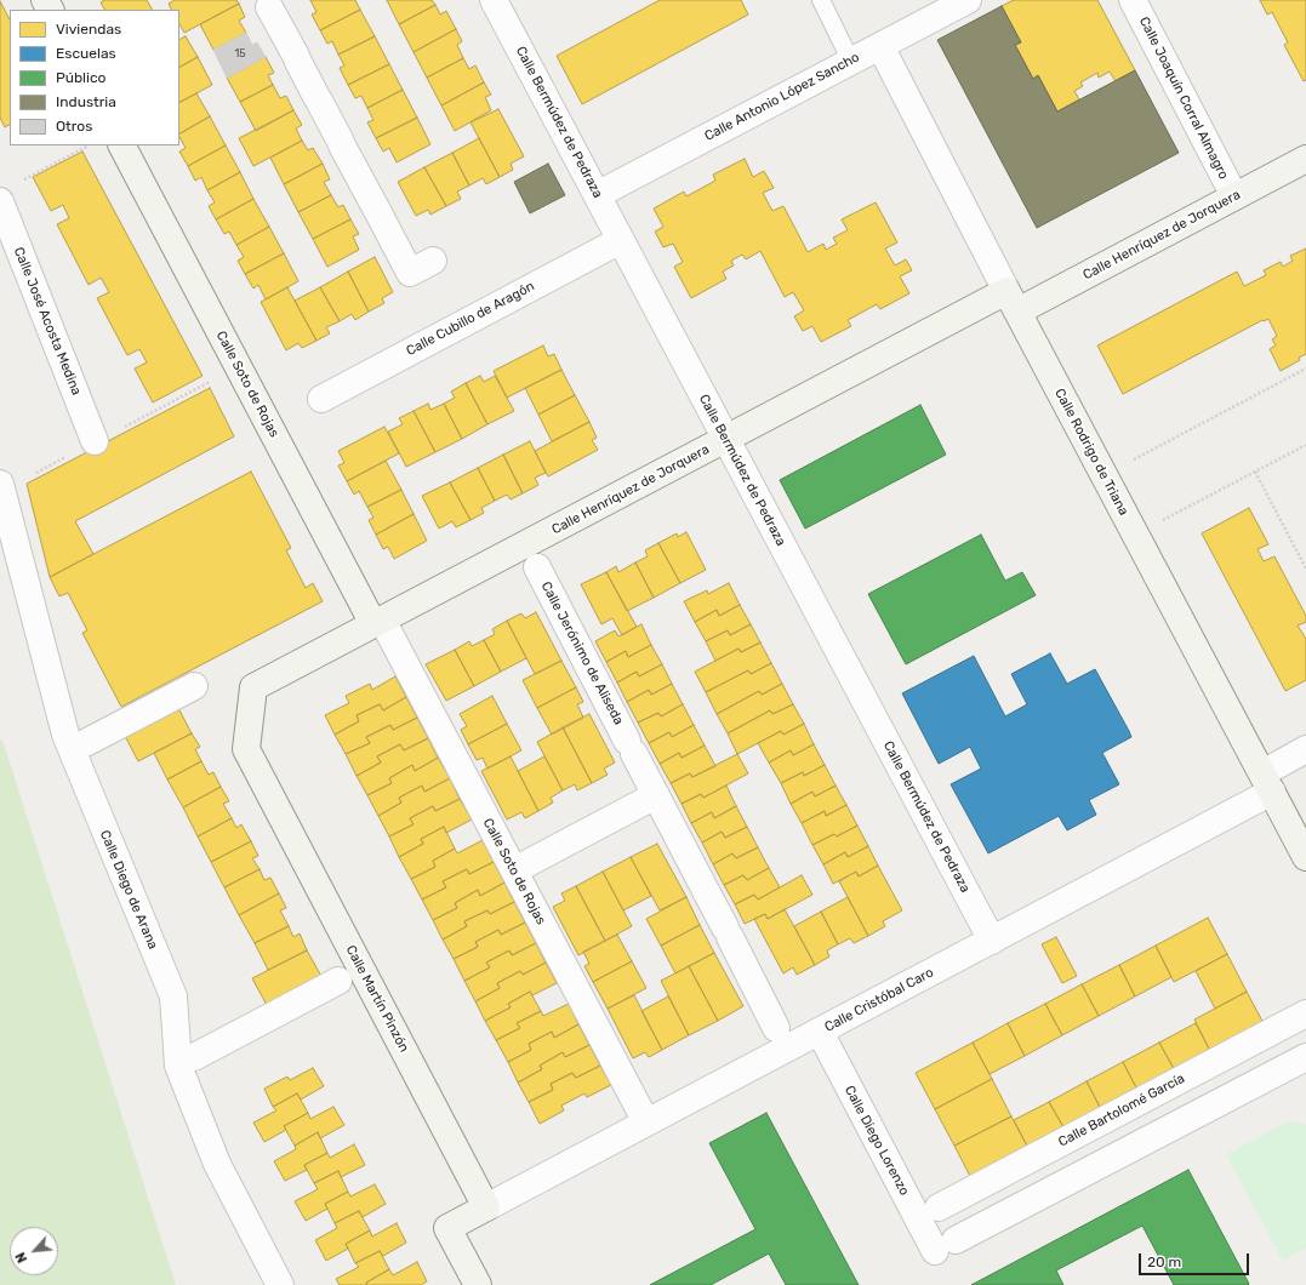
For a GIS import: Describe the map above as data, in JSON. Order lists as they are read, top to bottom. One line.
{"streets":{"street":["Calle Antonio López Sancho","Calle Joaquín Corral Almagro","Calle Bermúdez de Pedraza","Calle Henríquez de Jorquera","Calle Cubillo de Aragón","Calle José Acosta Medina","Calle Soto de Rojas","Calle Rodrigo de Triana","Calle Jerónimo de Aliseda","Calle Diego de Arana","Calle Martín Pinzón","Calle Cristóbal Caro","Calle Bartolomé García","Calle Diego Lorenzo"]},"crossings":[["Calle Antonio López Sancho","Calle Bermúdez de Pedraza"],["Calle Antonio López Sancho","Calle Rodrigo de Triana"],["Calle Joaquín Corral Almagro","Calle Henríquez de Jorquera"],["Calle Bermúdez de Pedraza","Calle Henríquez de Jorquera"],["Calle Bermúdez de Pedraza","Calle Cubillo de Aragón"],["Calle Bermúdez de Pedraza","Calle Cristóbal Caro"],["Calle Henríquez de Jorquera","Calle Soto de Rojas"],["Calle Henríquez de Jorquera","Calle Rodrigo de Triana"],["Calle Henríquez de Jorquera","Calle Martín Pinzón"],["Calle Soto de Rojas","Calle Cristóbal Caro"],["Calle Rodrigo de Triana","Calle Cristóbal Caro"],["Calle Martín Pinzón","Calle Cristóbal Caro"],["Calle Cristóbal Caro","Calle Diego Lorenzo"]],"house_numbers":["15"],"legend":["Viviendas","Escuelas","Público","Industria","Otros"],"scale_bar":"20 m","north":"bottom left"}
